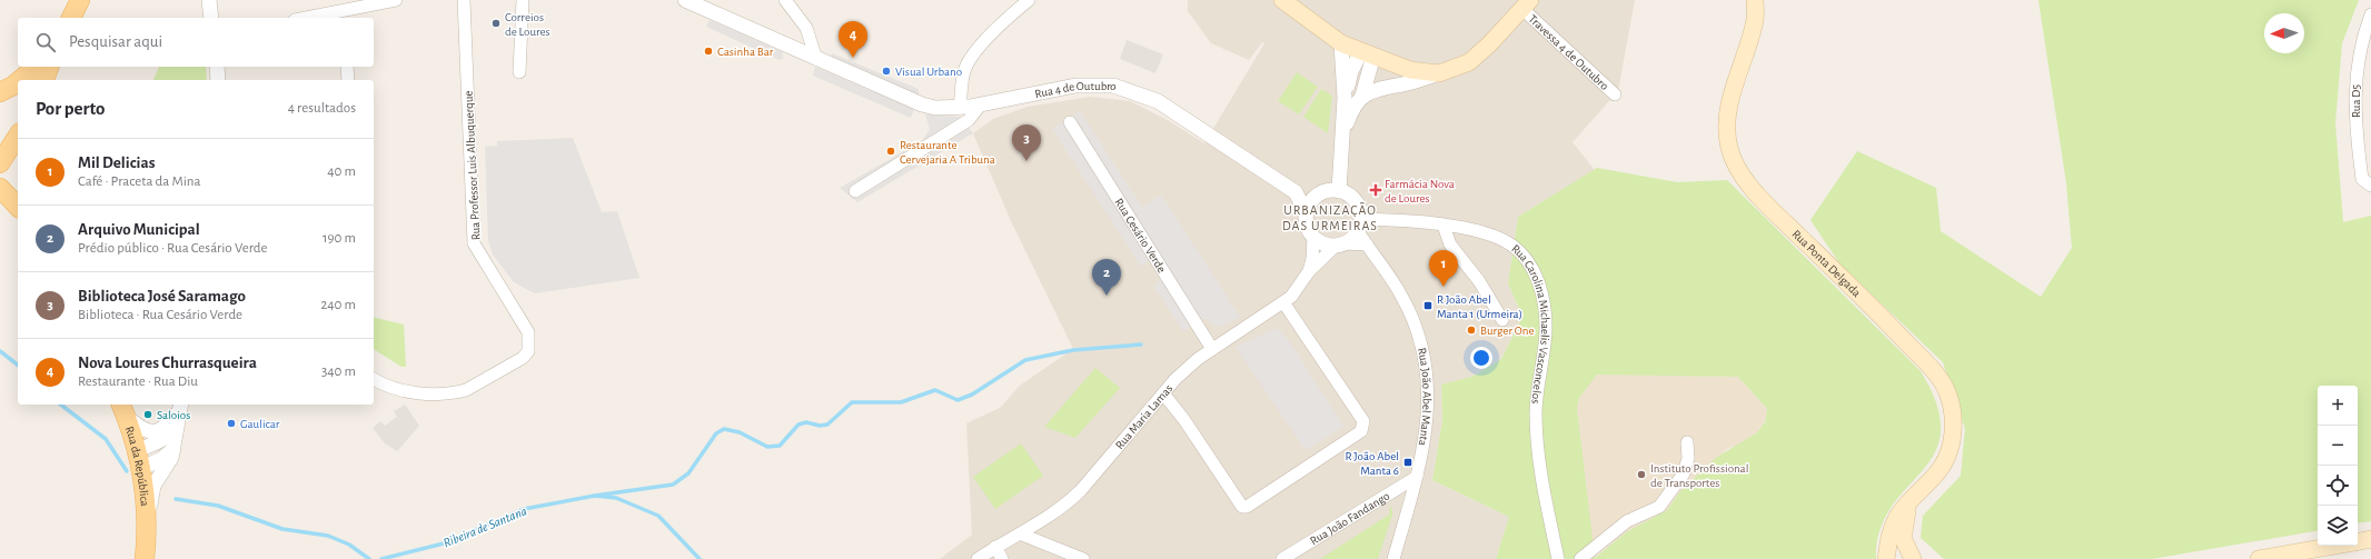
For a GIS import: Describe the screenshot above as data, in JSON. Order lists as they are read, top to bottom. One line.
{"streets":{"main road":["Rua Ponta Delgada","Rua da República"],"street":["Travessa 4 de Outubro","Rua 4 de Outubro","Rua D5","Rua Professor Luis Albuquerque","Rua Cesário Verde","Rua Carolina Michaelis Vasconcelos","Rua João Abel Manta","Rua Maria Lamas","Rua João Fandango"]},"crossings":[["Rua 4 de Outubro","Rua Carolina Michaelis Vasconcelos"],["Rua 4 de Outubro","Rua João Abel Manta"],["Rua 4 de Outubro","Rua Maria Lamas"],["Rua Cesário Verde","Rua Maria Lamas"],["Rua Carolina Michaelis Vasconcelos","Rua João Abel Manta"],["Rua Carolina Michaelis Vasconcelos","Rua Maria Lamas"],["Rua João Abel Manta","Rua Maria Lamas"],["Rua João Abel Manta","Rua João Fandango"]],"districts":["URBANIZAÇÃO DAS URMEIRAS"],"water":["Ribeira de Santana"],"places":{"other":["Correios de Loures","Casinha Bar","Visual Urbano","Restaurante Cervejaria A Tribuna","Burger One","Saloios","Gaulicar","Instituto Profissional de Transportes"],"health":["Farmácia Nova de Loures"],"transit":["R João Abel Manta 1 (Urmeira)","R João Abel Manta 6"]},"north":"left","page":{"search":"Pesquisar aqui","pins":["4","3","1","2"],"heading":["Por perto","4 resultados"],"list":[{"mark":"1","name":"Mil Delicias","note":"Café · Praceta da Mina","value":"40 m"},{"mark":"2","name":"Arquivo Municipal","note":"Prédio público · Rua Cesário Verde","value":"190 m"},{"mark":"3","name":"Biblioteca José Saramago","note":"Biblioteca · Rua Cesário Verde","value":"240 m"},{"mark":"4","name":"Nova Loures Churrasqueira","note":"Restaurante · Rua Diu","value":"340 m"}],"map_buttons":["+","−"]}}
